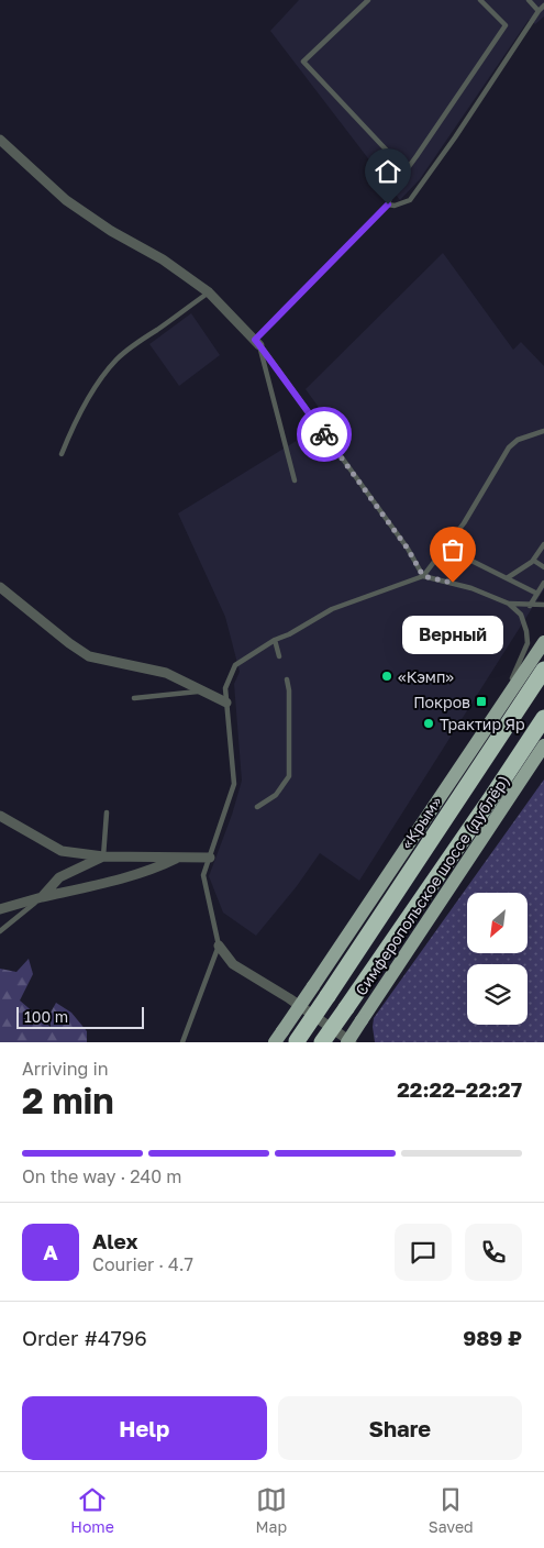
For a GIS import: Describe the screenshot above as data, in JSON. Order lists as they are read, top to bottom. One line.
{"streets":{"highway":["«Крым»"],"main road":["Симферопольское шоссе (дублёр)"]},"places":{"other":["Верный","«Кэмп»","Трактир Яр"],"transit":["Покров"]},"scale_bar":"100 m","north":"bottom left","page":{"bubble":"Верный","scale":"100 m","heading":["2 min","Arriving in","22:22–22:27"],"panel":["Alex","Courier · 4.7","Order #4796","989 ₽"],"bar":"On the way · 240 m","round":"A","buttons":["Help","Share"],"tabs":["Home","Map","Saved"]}}
